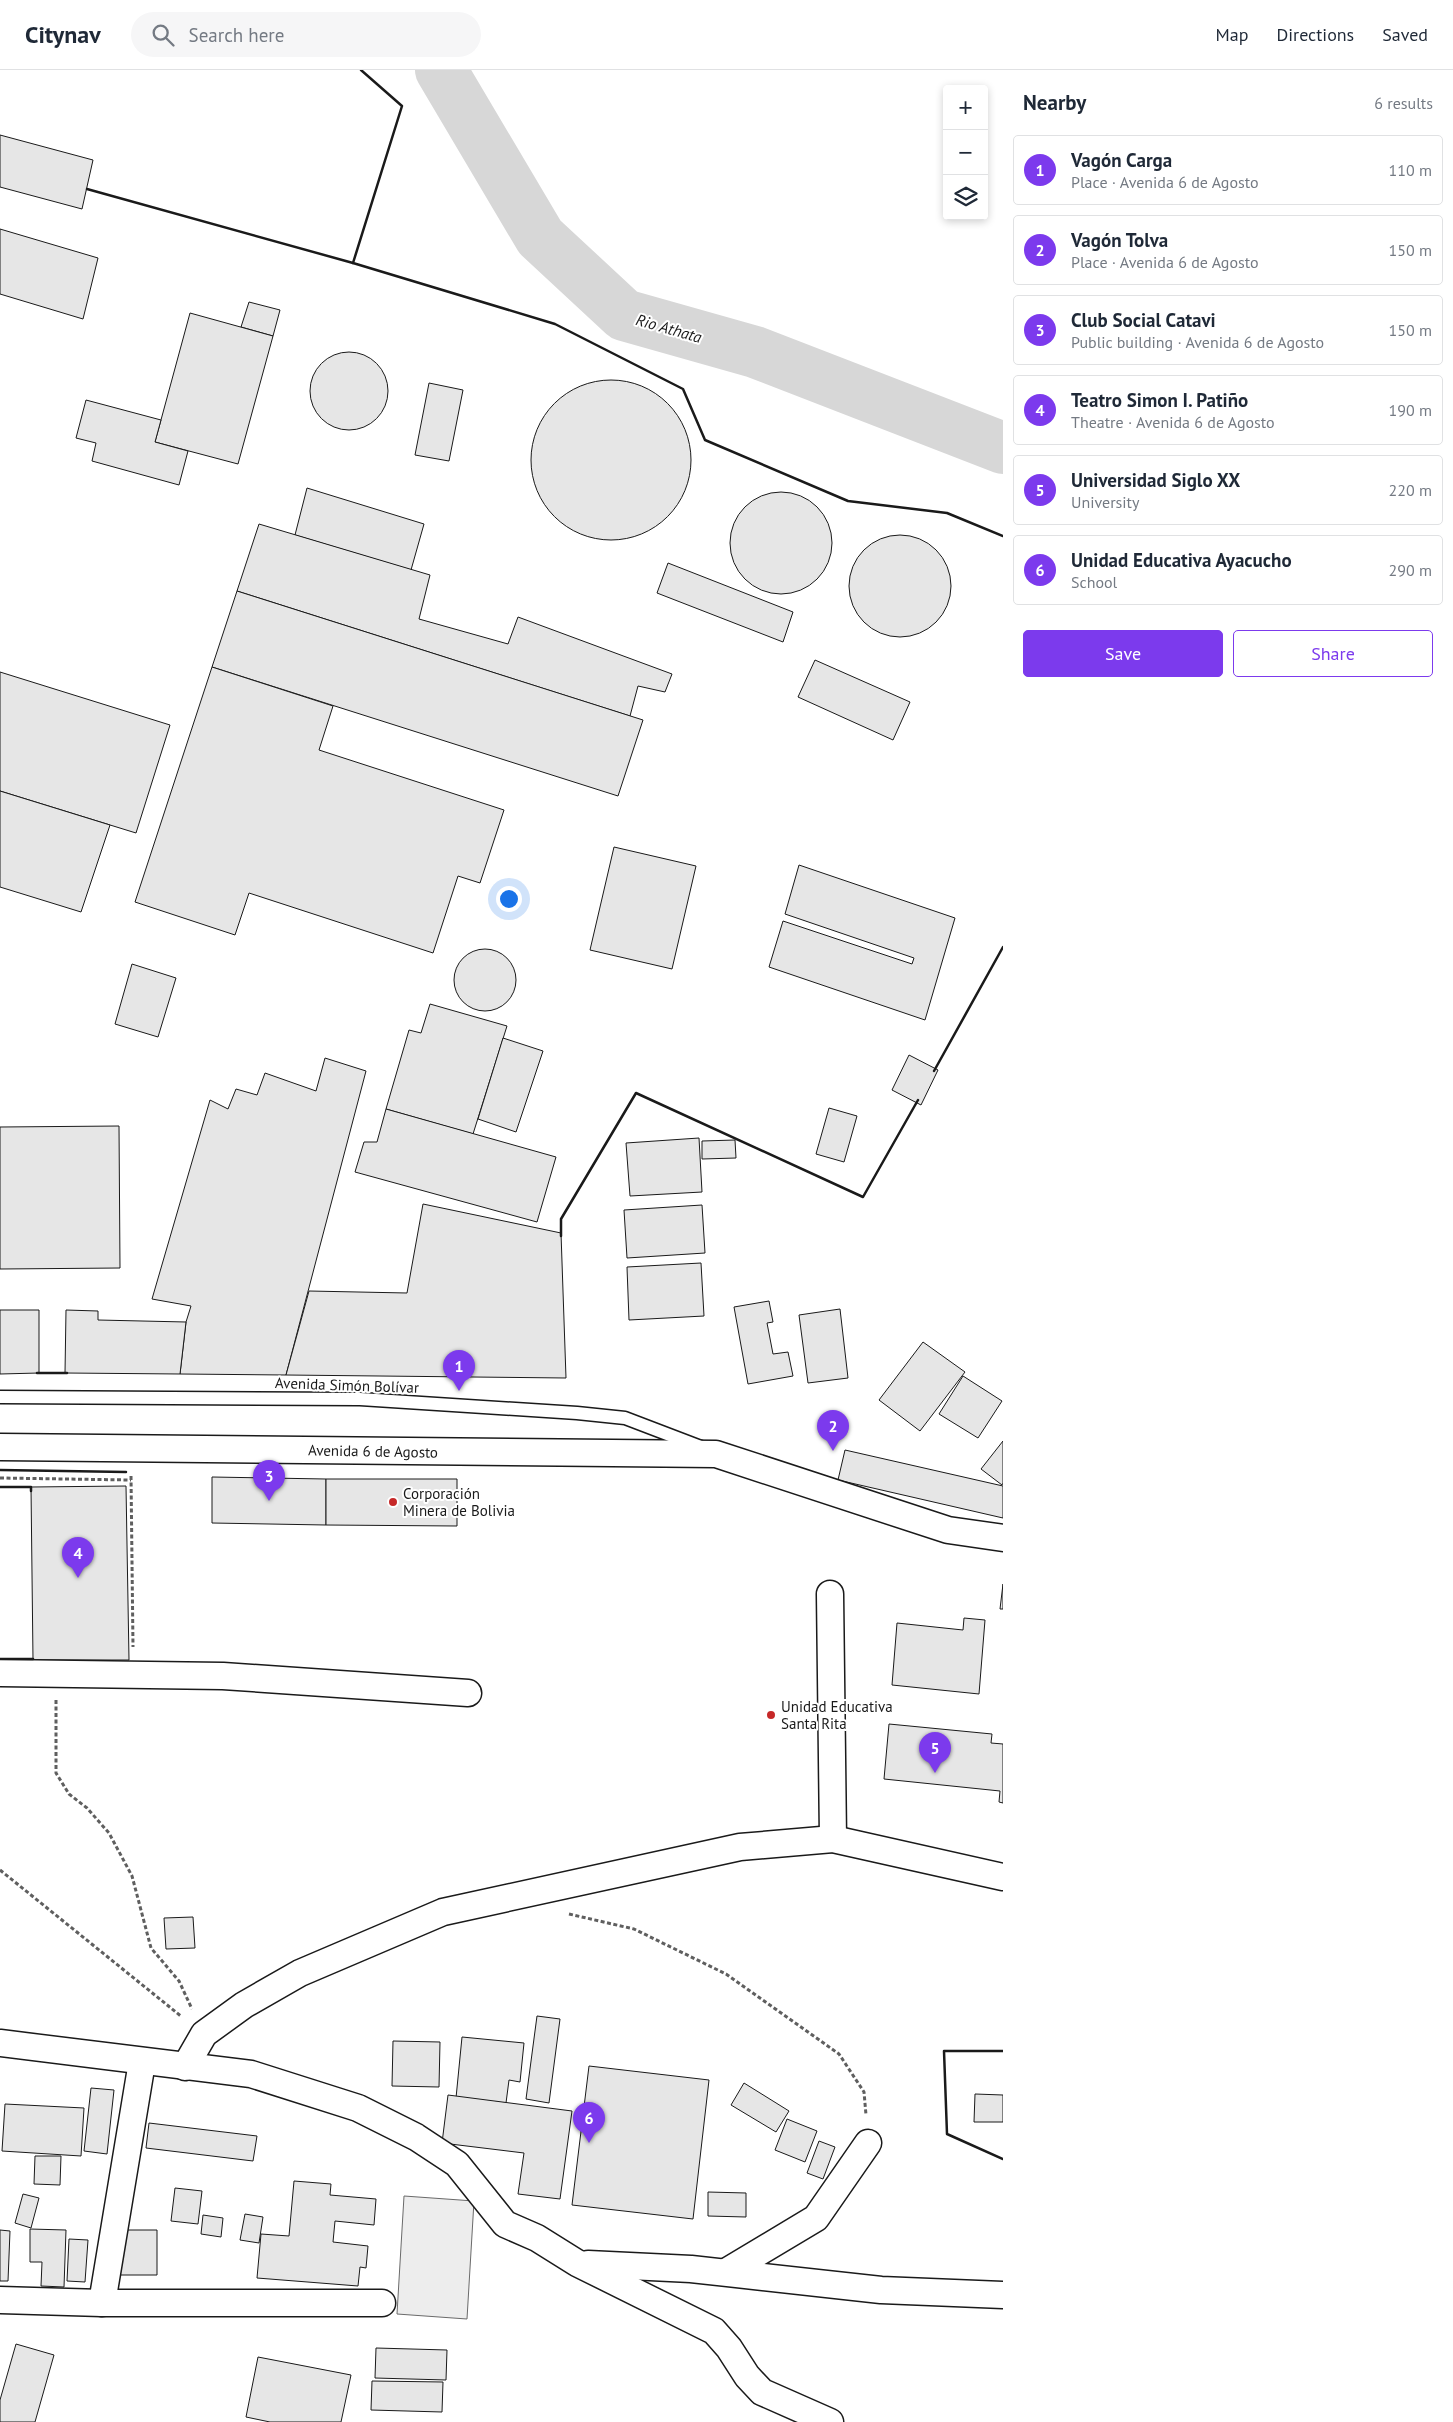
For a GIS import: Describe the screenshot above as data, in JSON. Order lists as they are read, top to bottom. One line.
{"streets":{"street":["Avenida 6 de Agosto"],"lane":["Avenida Simón Bolívar"]},"crossings":[["Avenida Simón Bolívar","Avenida 6 de Agosto"]],"water":["Rio Athata"],"places":["Corporación Minera de Bolivia","Unidad Educativa Santa Rita"],"page":{"header":"Citynav","search":"Search here","nav":["Map","Directions","Saved"],"heading":["Nearby","6 results"],"map_buttons":["+","−"],"list":[{"mark":"1","name":"Vagón Carga","note":"Place · Avenida 6 de Agosto","value":"110 m"},{"mark":"2","name":"Vagón Tolva","note":"Place · Avenida 6 de Agosto","value":"150 m"},{"mark":"3","name":"Club Social Catavi","note":"Public building · Avenida 6 de Agosto","value":"150 m"},{"mark":"4","name":"Teatro Simon I. Patiño","note":"Theatre · Avenida 6 de Agosto","value":"190 m"},{"mark":"5","name":"Universidad Siglo XX","note":"University","value":"220 m"},{"mark":"6","name":"Unidad Educativa Ayacucho","note":"School","value":"290 m"}],"buttons":["Save","Share"],"pins":["1","2","3","4","5","6"]}}
